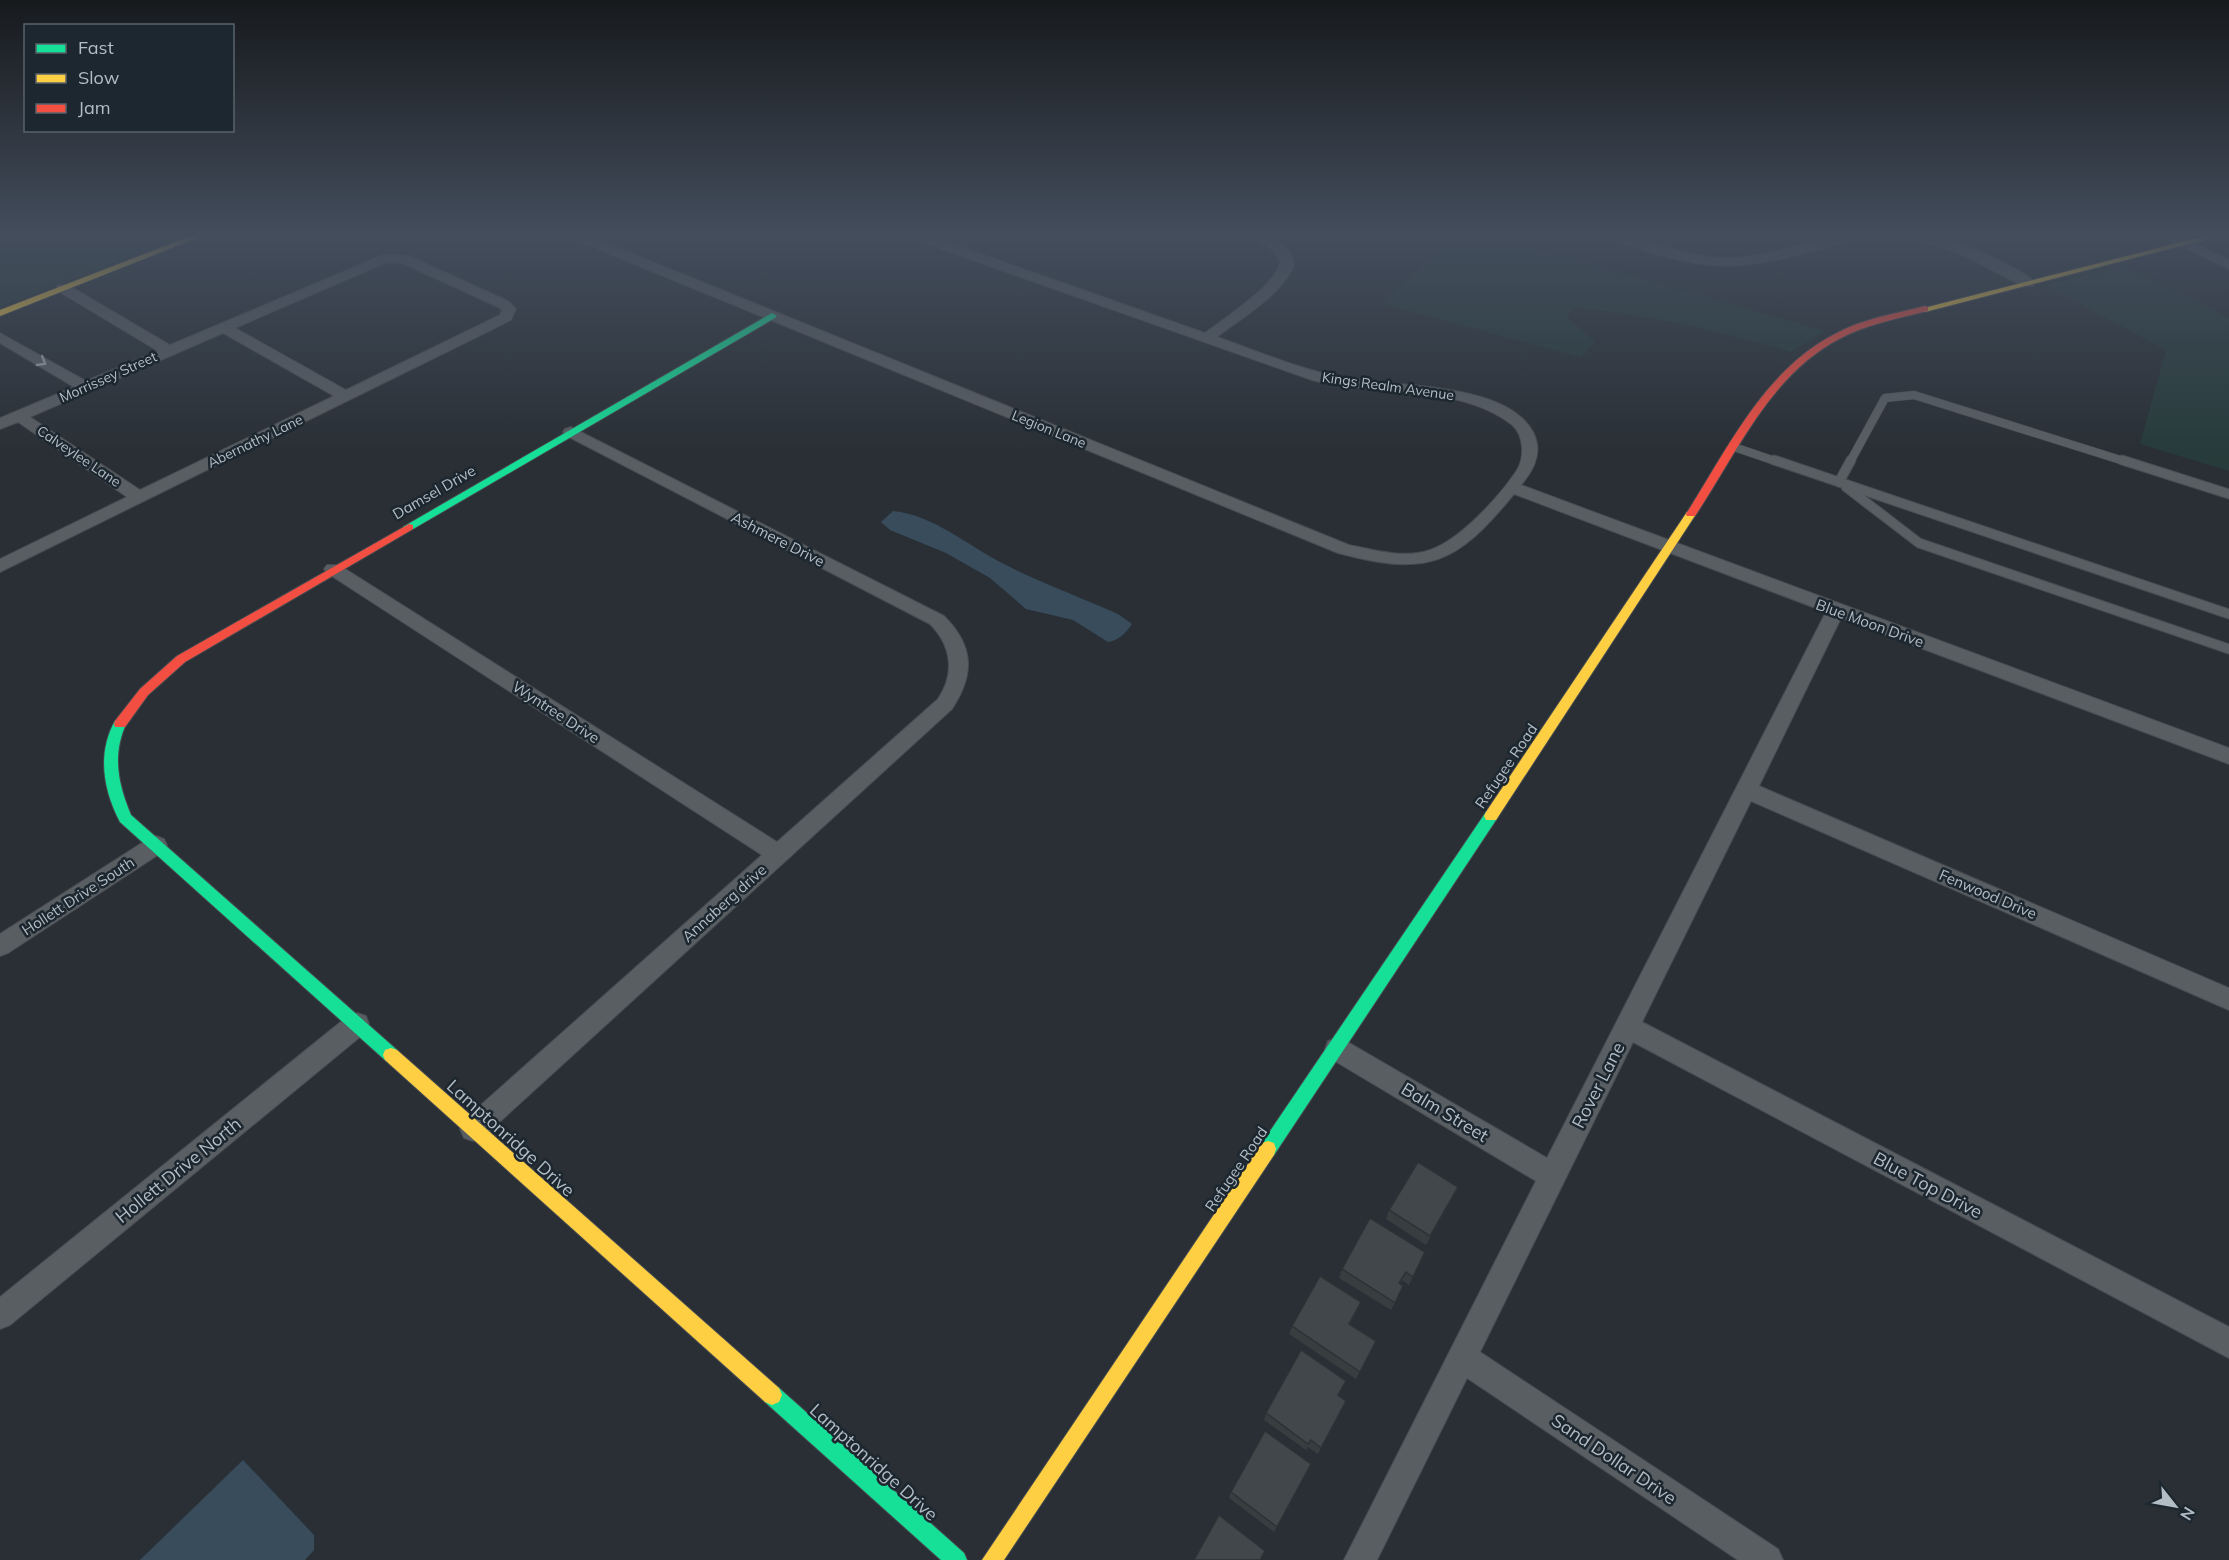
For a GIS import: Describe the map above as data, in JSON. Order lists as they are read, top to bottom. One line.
{"streets":{"street":["Morrissey Street","Kings Realm Avenue","Legion Lane","Abernathy Lane","Calveylee Lane","Damsel Drive","Ashmere Drive","Blue Moon Drive","Wyntree Drive","Refugee Road","Fenwood Drive","Hollett Drive South","Annaberg drive","Rover Lane","Balm Street","Lamptonridge Drive","Hollett Drive North","Blue Top Drive","Sand Dollar Drive"]},"crossings":[["Morrissey Street","Abernathy Lane"],["Morrissey Street","Calveylee Lane"],["Kings Realm Avenue","Legion Lane"],["Kings Realm Avenue","Blue Moon Drive"],["Legion Lane","Damsel Drive"],["Legion Lane","Blue Moon Drive"],["Abernathy Lane","Calveylee Lane"],["Damsel Drive","Ashmere Drive"],["Damsel Drive","Wyntree Drive"],["Damsel Drive","Lamptonridge Drive"],["Ashmere Drive","Annaberg drive"],["Blue Moon Drive","Refugee Road"],["Blue Moon Drive","Rover Lane"],["Wyntree Drive","Annaberg drive"],["Refugee Road","Balm Street"],["Fenwood Drive","Rover Lane"],["Hollett Drive South","Lamptonridge Drive"],["Annaberg drive","Lamptonridge Drive"],["Rover Lane","Balm Street"],["Rover Lane","Blue Top Drive"],["Rover Lane","Sand Dollar Drive"],["Lamptonridge Drive","Hollett Drive North"]],"legend":["Fast","Slow","Jam"],"north":"bottom right"}
